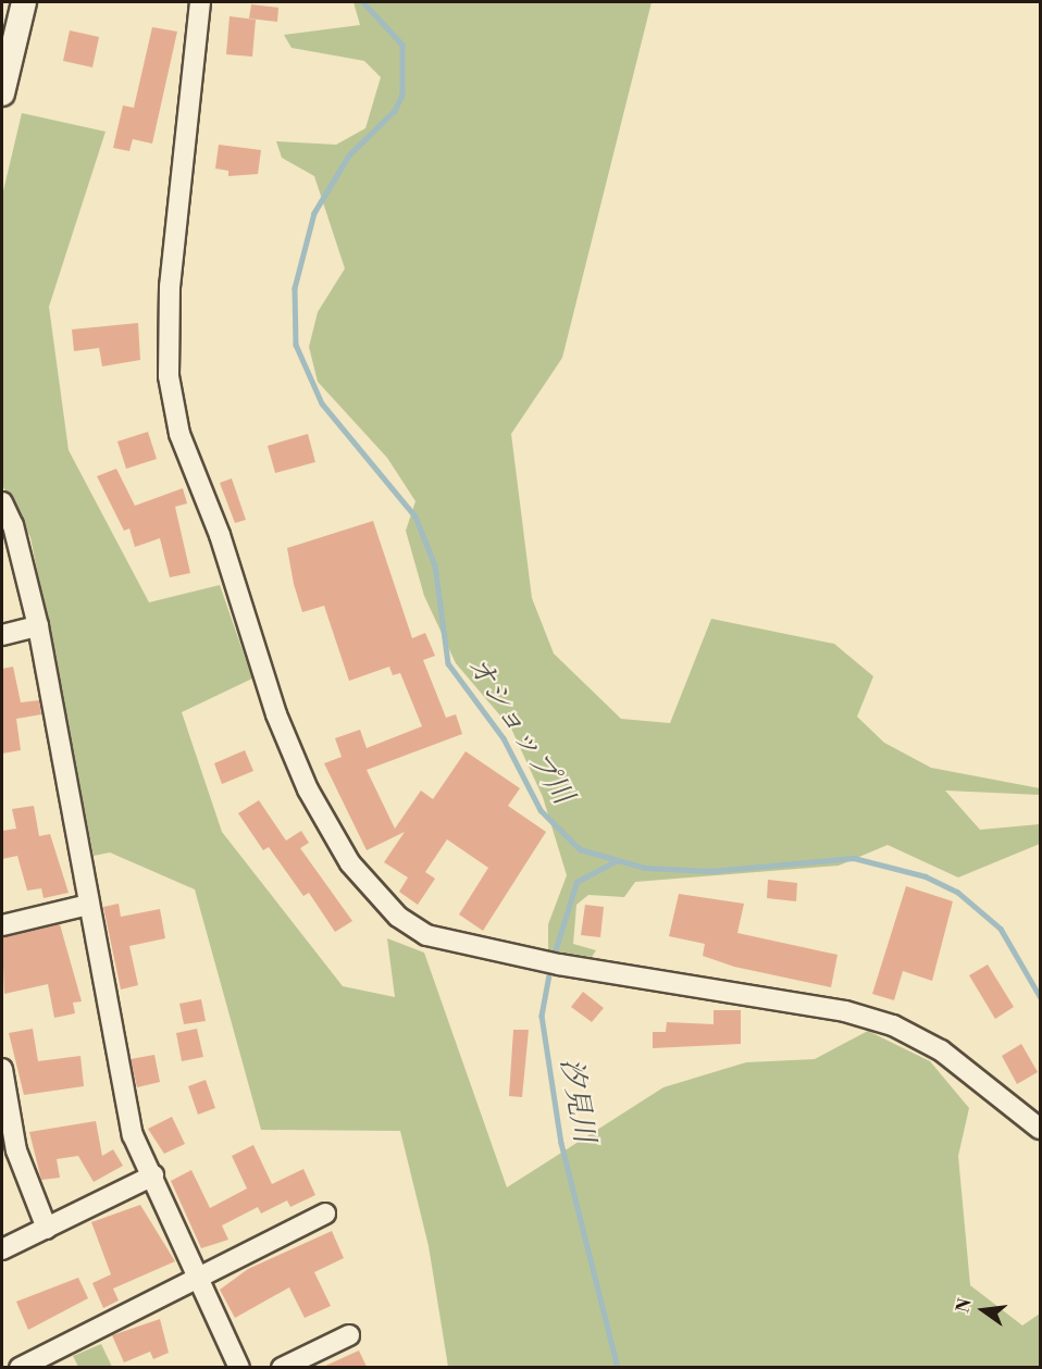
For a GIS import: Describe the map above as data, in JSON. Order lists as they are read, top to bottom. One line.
{"water":["オショップ川","汐見川"],"north":"left"}
